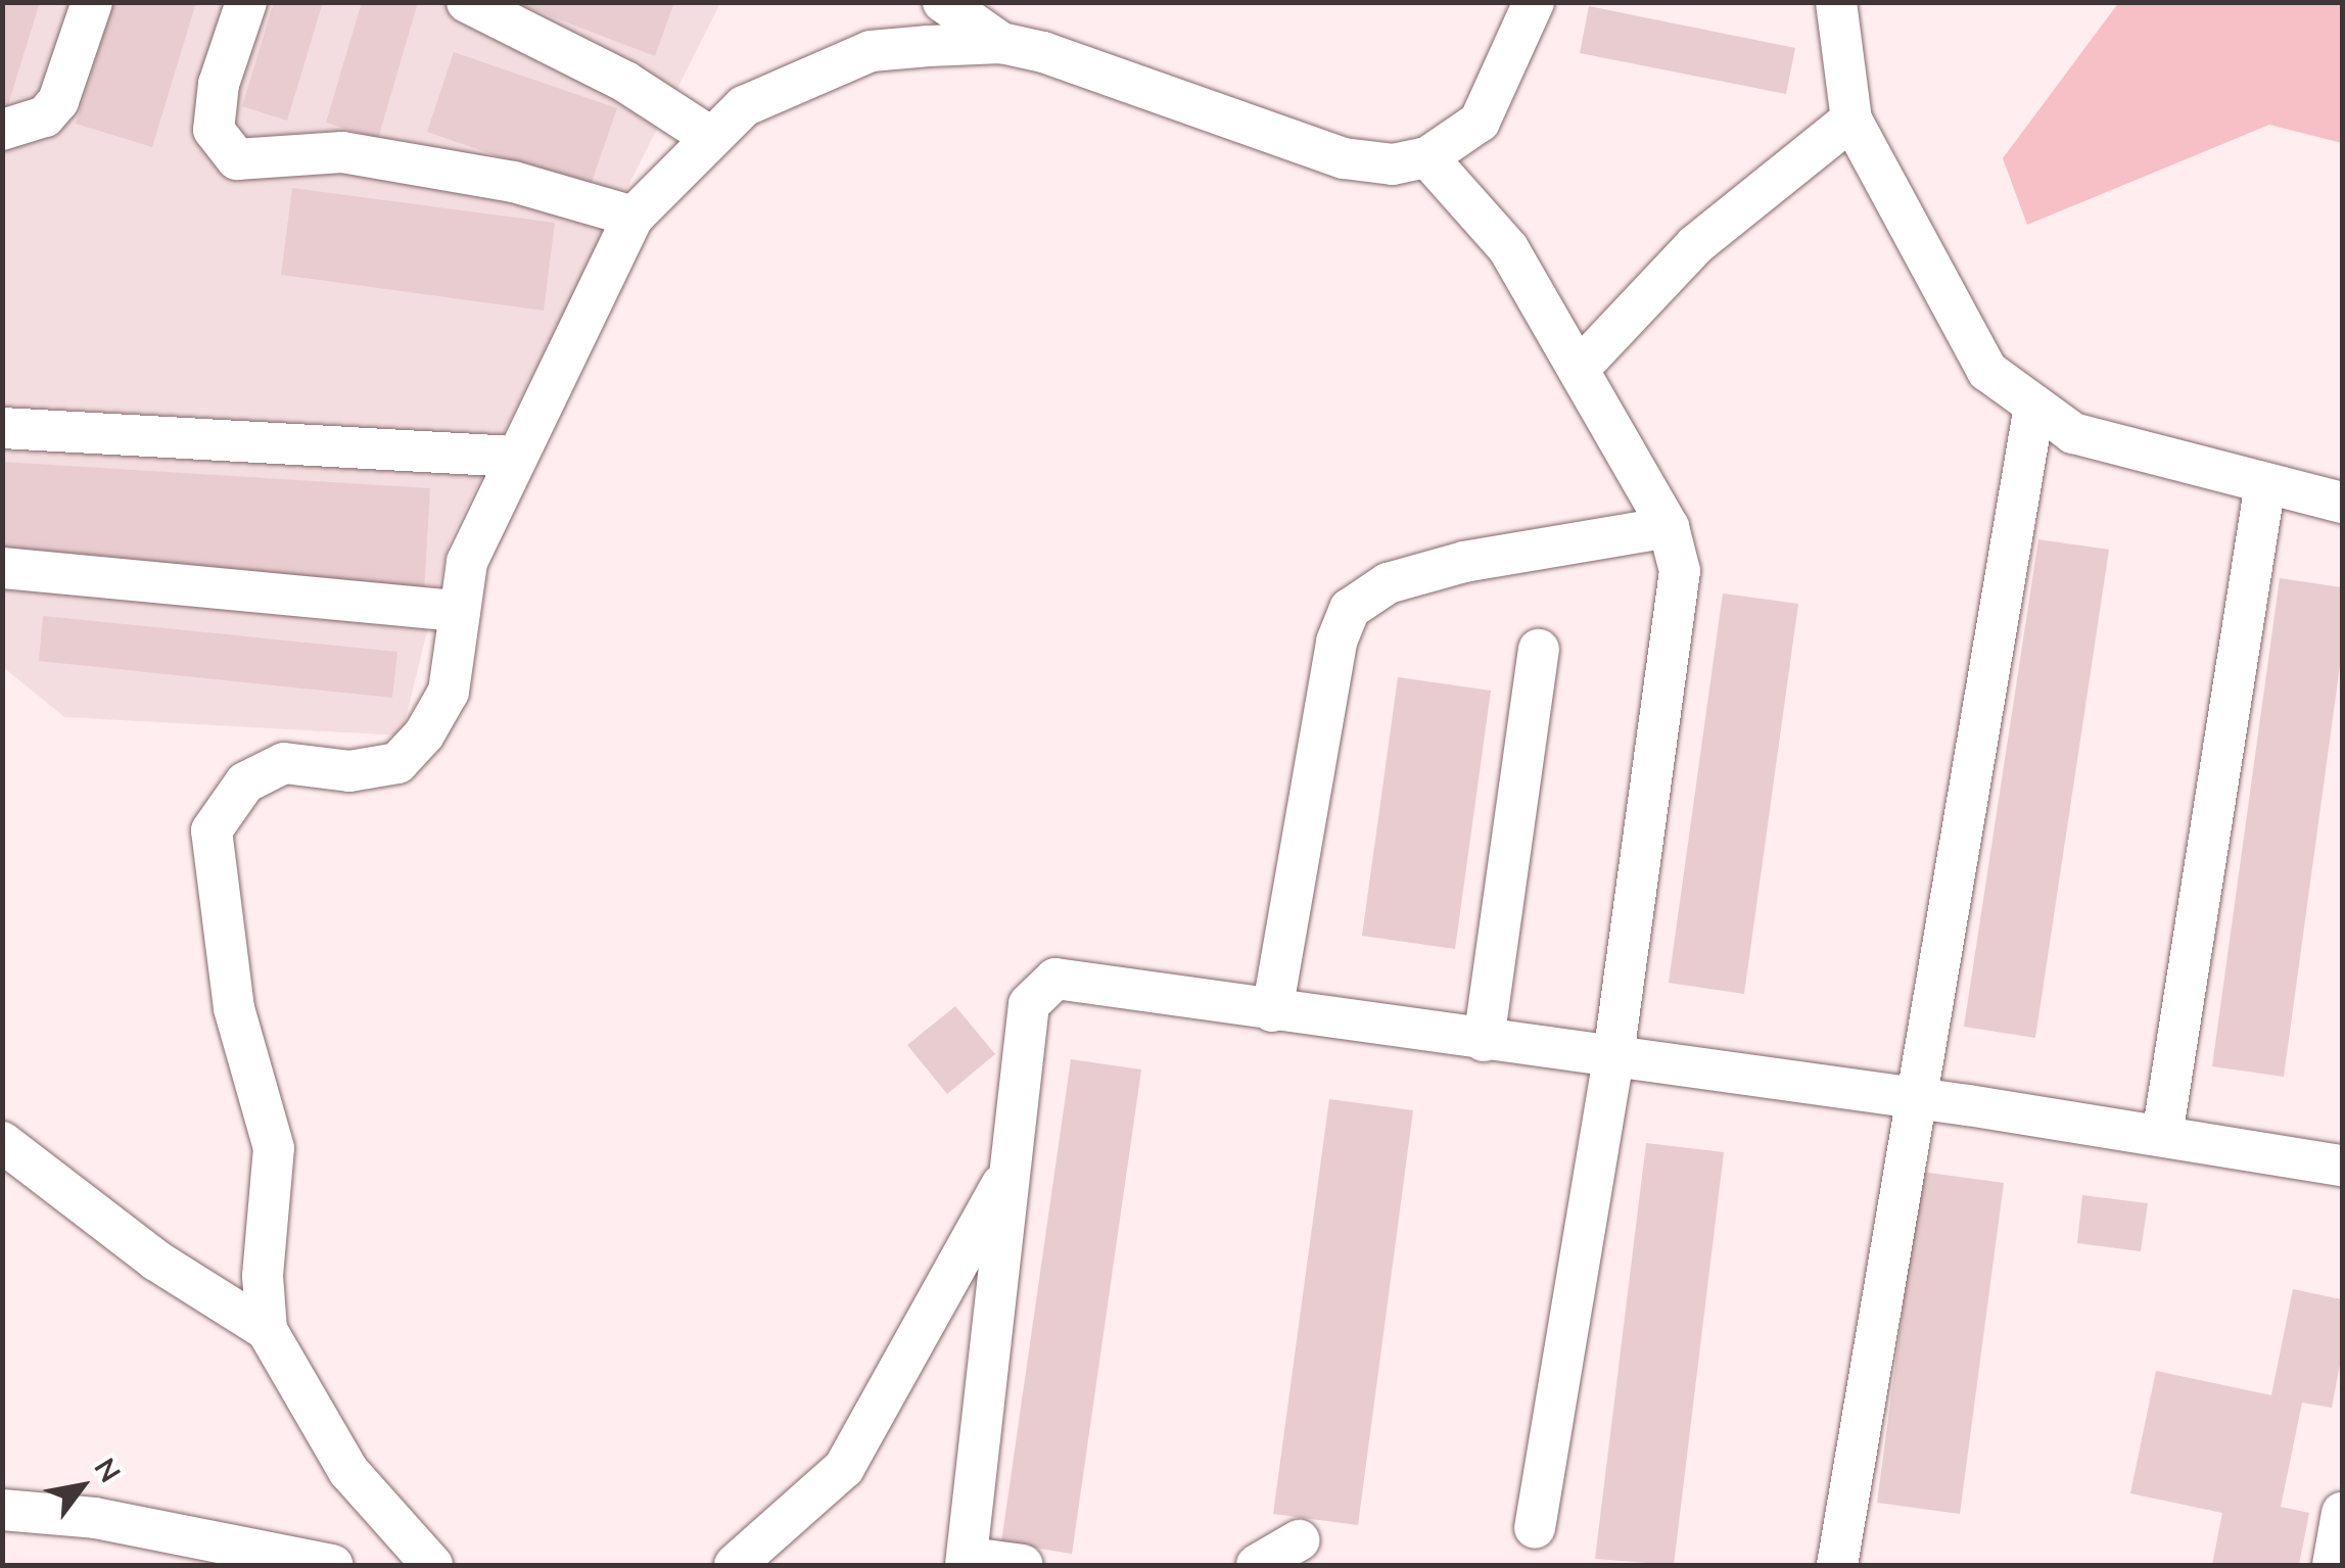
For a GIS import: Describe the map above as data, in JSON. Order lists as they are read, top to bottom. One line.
{"north":"top right"}
